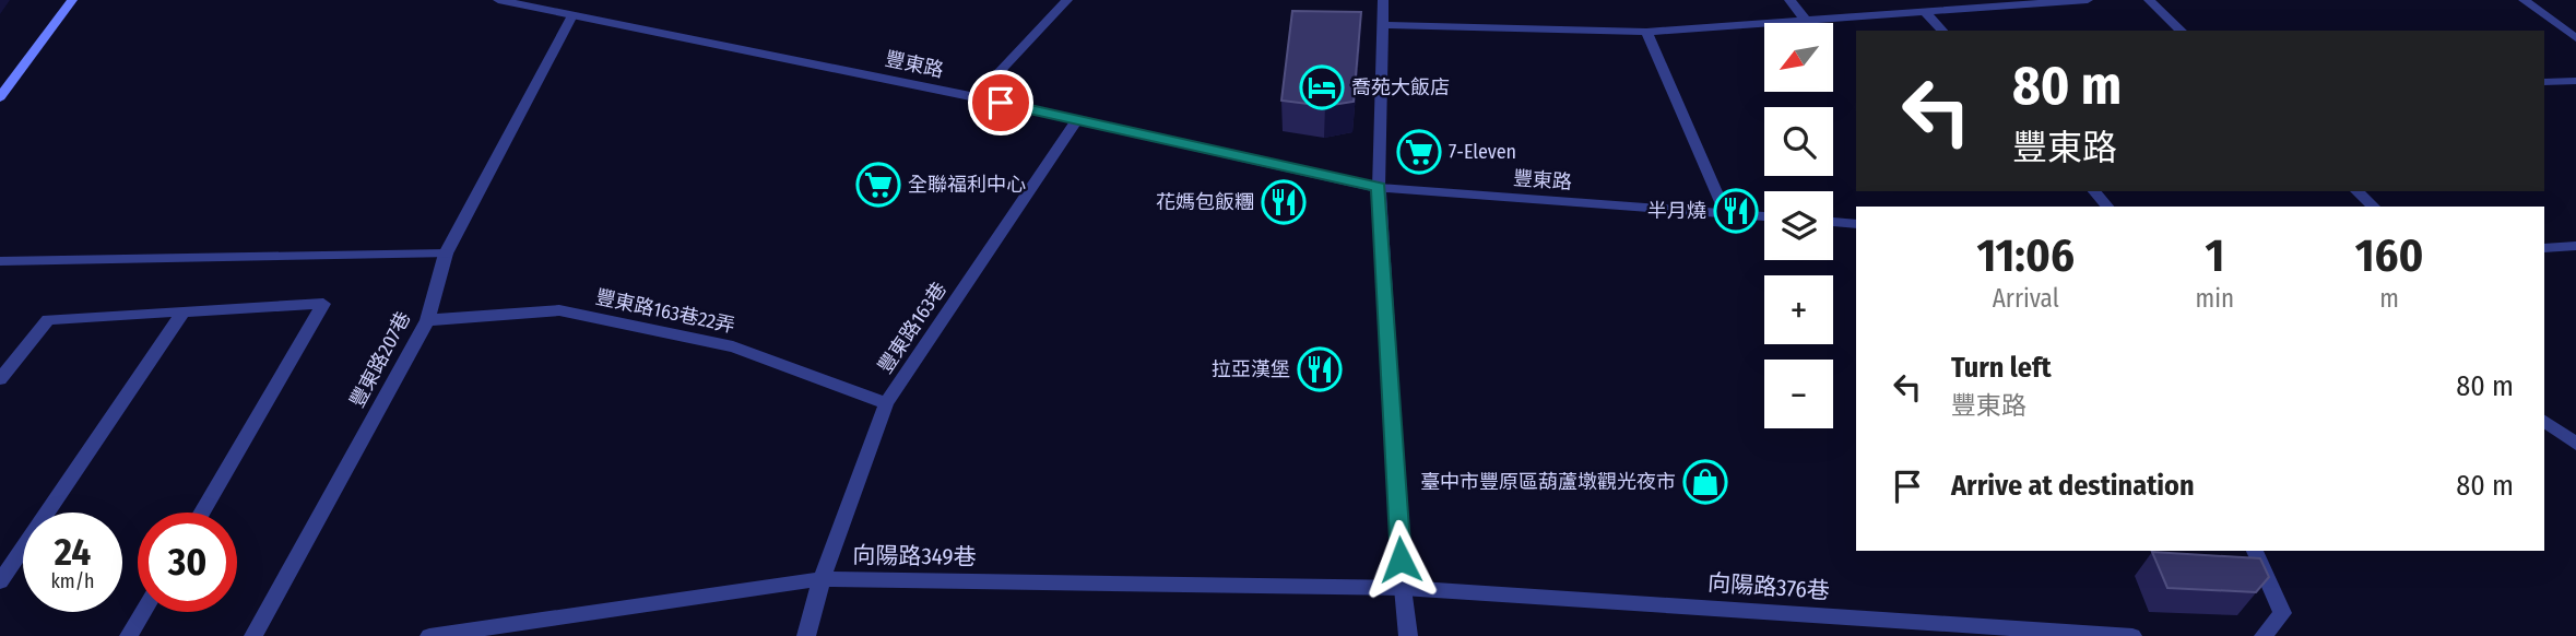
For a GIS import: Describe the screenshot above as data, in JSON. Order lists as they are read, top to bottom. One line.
{"streets":{"street":["豐東路","豐東路163巷22弄","豐東路163巷","豐東路207巷","向陽路349巷","向陽路376巷"]},"crossings":[["豐東路","豐東路163巷"],["豐東路","豐東路207巷"],["豐東路163巷22弄","豐東路163巷"],["豐東路163巷22弄","豐東路207巷"],["豐東路163巷","向陽路349巷"],["向陽路349巷","向陽路376巷"]],"places":{"hotel":["喬苑大飯店"],"supermarket":["7-Eleven","全聯福利中心"],"restaurant":["花媽包飯糰","半月燒","拉亞漢堡"],"shop":["臺中市豐原區葫蘆墩觀光夜市"]},"north":"bottom left","page":{"map_buttons":["+","−"],"turn":["80 m","豐東路"],"eta":["11:06","Arrival","1","min","160","m"],"list":[{"name":"Turn left","note":"豐東路","value":"80 m"},{"name":"Arrive at destination","value":"80 m"}],"speed":"24 km/h","limit":"30"}}
